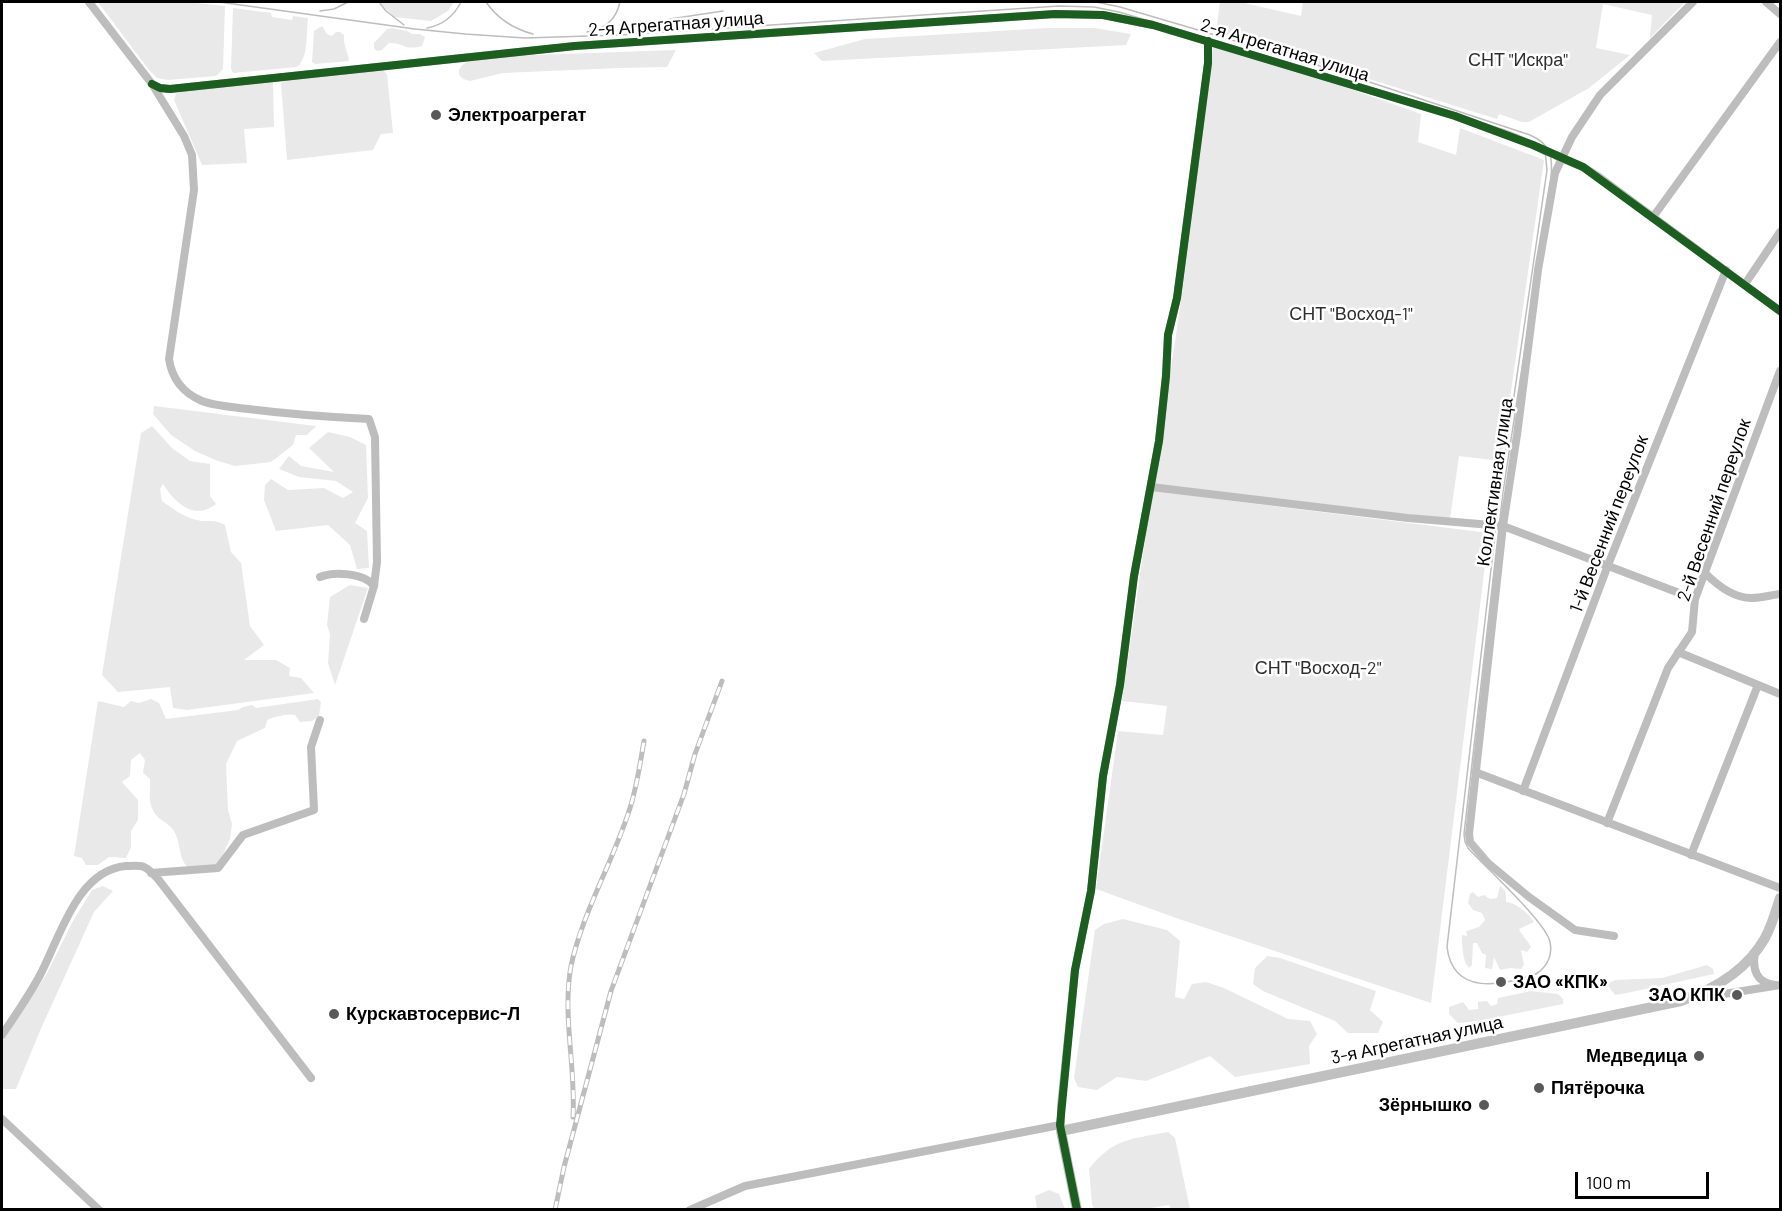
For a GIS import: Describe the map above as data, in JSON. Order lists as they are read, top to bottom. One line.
{"streets":{"street":["2-я Агрегатная улица","Коллективная улица","2-й Весенний переулок","1-й Весенний переулок","3-я Агрегатная улица"]},"crossings":[["2-я Агрегатная улица","Коллективная улица"],["2-я Агрегатная улица","1-й Весенний переулок"]],"parks":["СНТ \"Искра\"","СНТ \"Восход-1\"","СНТ \"Восход-2\""],"places":["Электроагрегат","ЗАО «КПК»","ЗАО КПК","Курскавтосервис-Л","Медведица","Пятёрочка","Зёрнышко"],"scale_bar":"100 m"}
